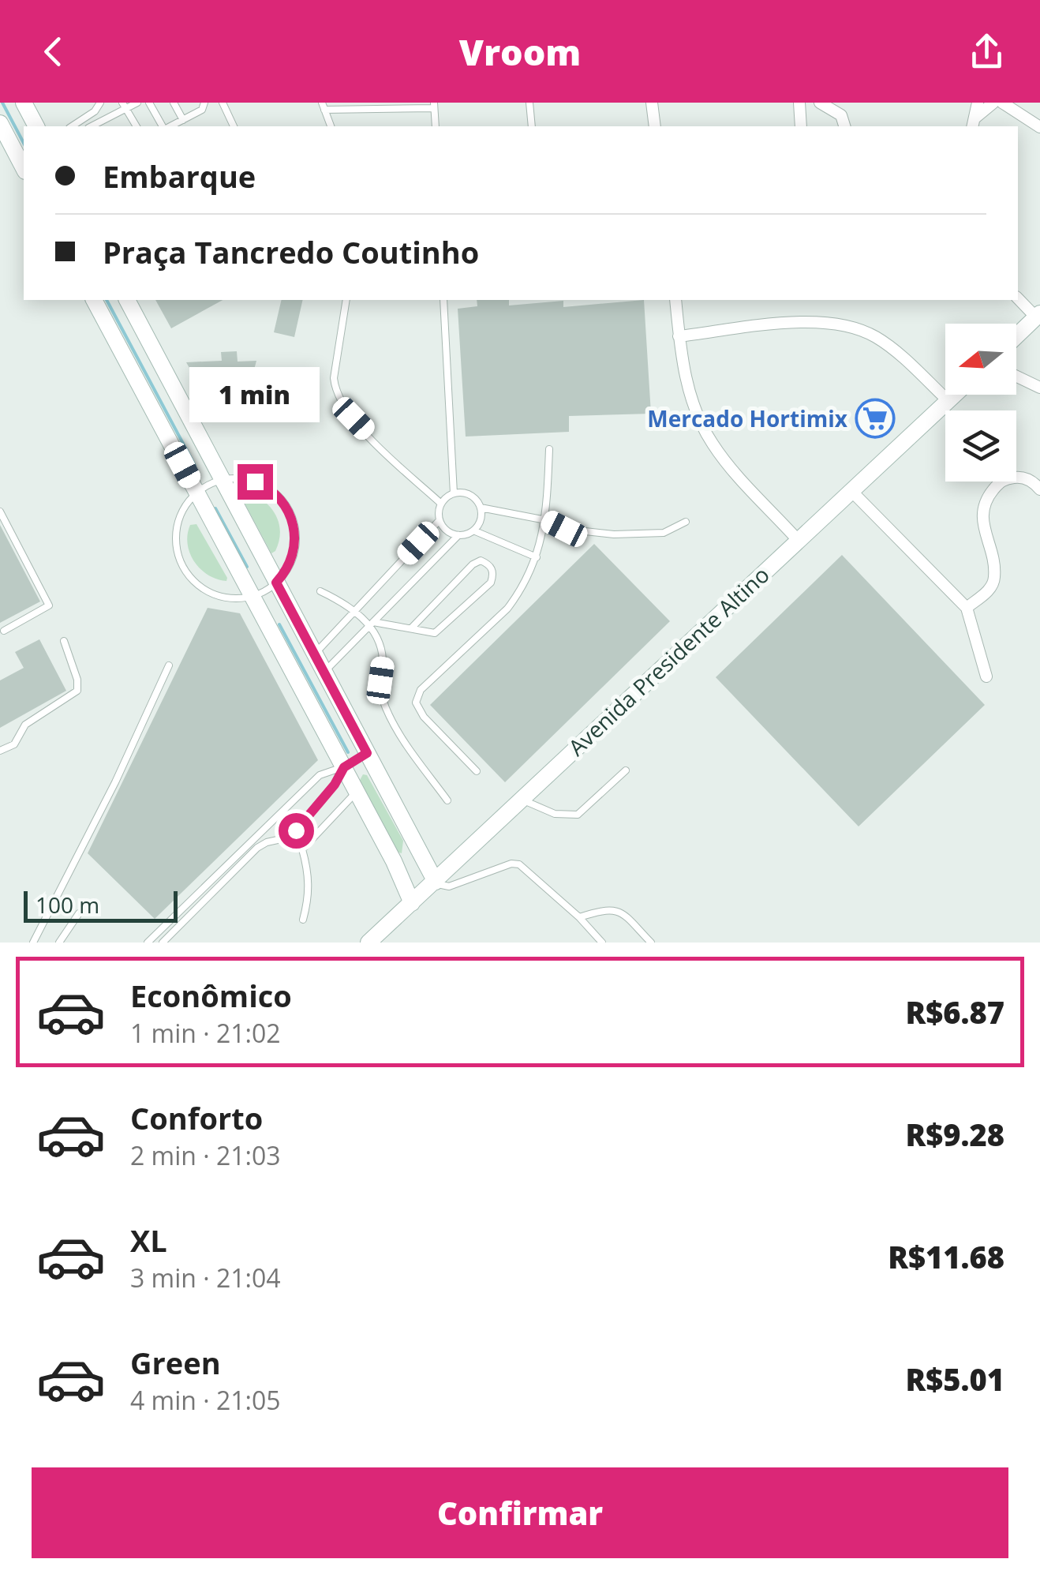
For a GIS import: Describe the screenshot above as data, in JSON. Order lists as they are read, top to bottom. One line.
{"streets":{"street":["Avenida Presidente Altino"]},"places":{"supermarket":["Mercado Hortimix"]},"scale_bar":"100 m","north":"left","page":{"header":"Vroom","banner":["Embarque","Praça Tancredo Coutinho"],"bubble":"1 min","scale":"100 m","list":[{"name":"Econômico","note":"1 min · 21:02","value":"R$6.87"},{"name":"Conforto","note":"2 min · 21:03","value":"R$9.28"},{"name":"XL","note":"3 min · 21:04","value":"R$11.68"},{"name":"Green","note":"4 min · 21:05","value":"R$5.01"}],"buttons":"Confirmar"}}
